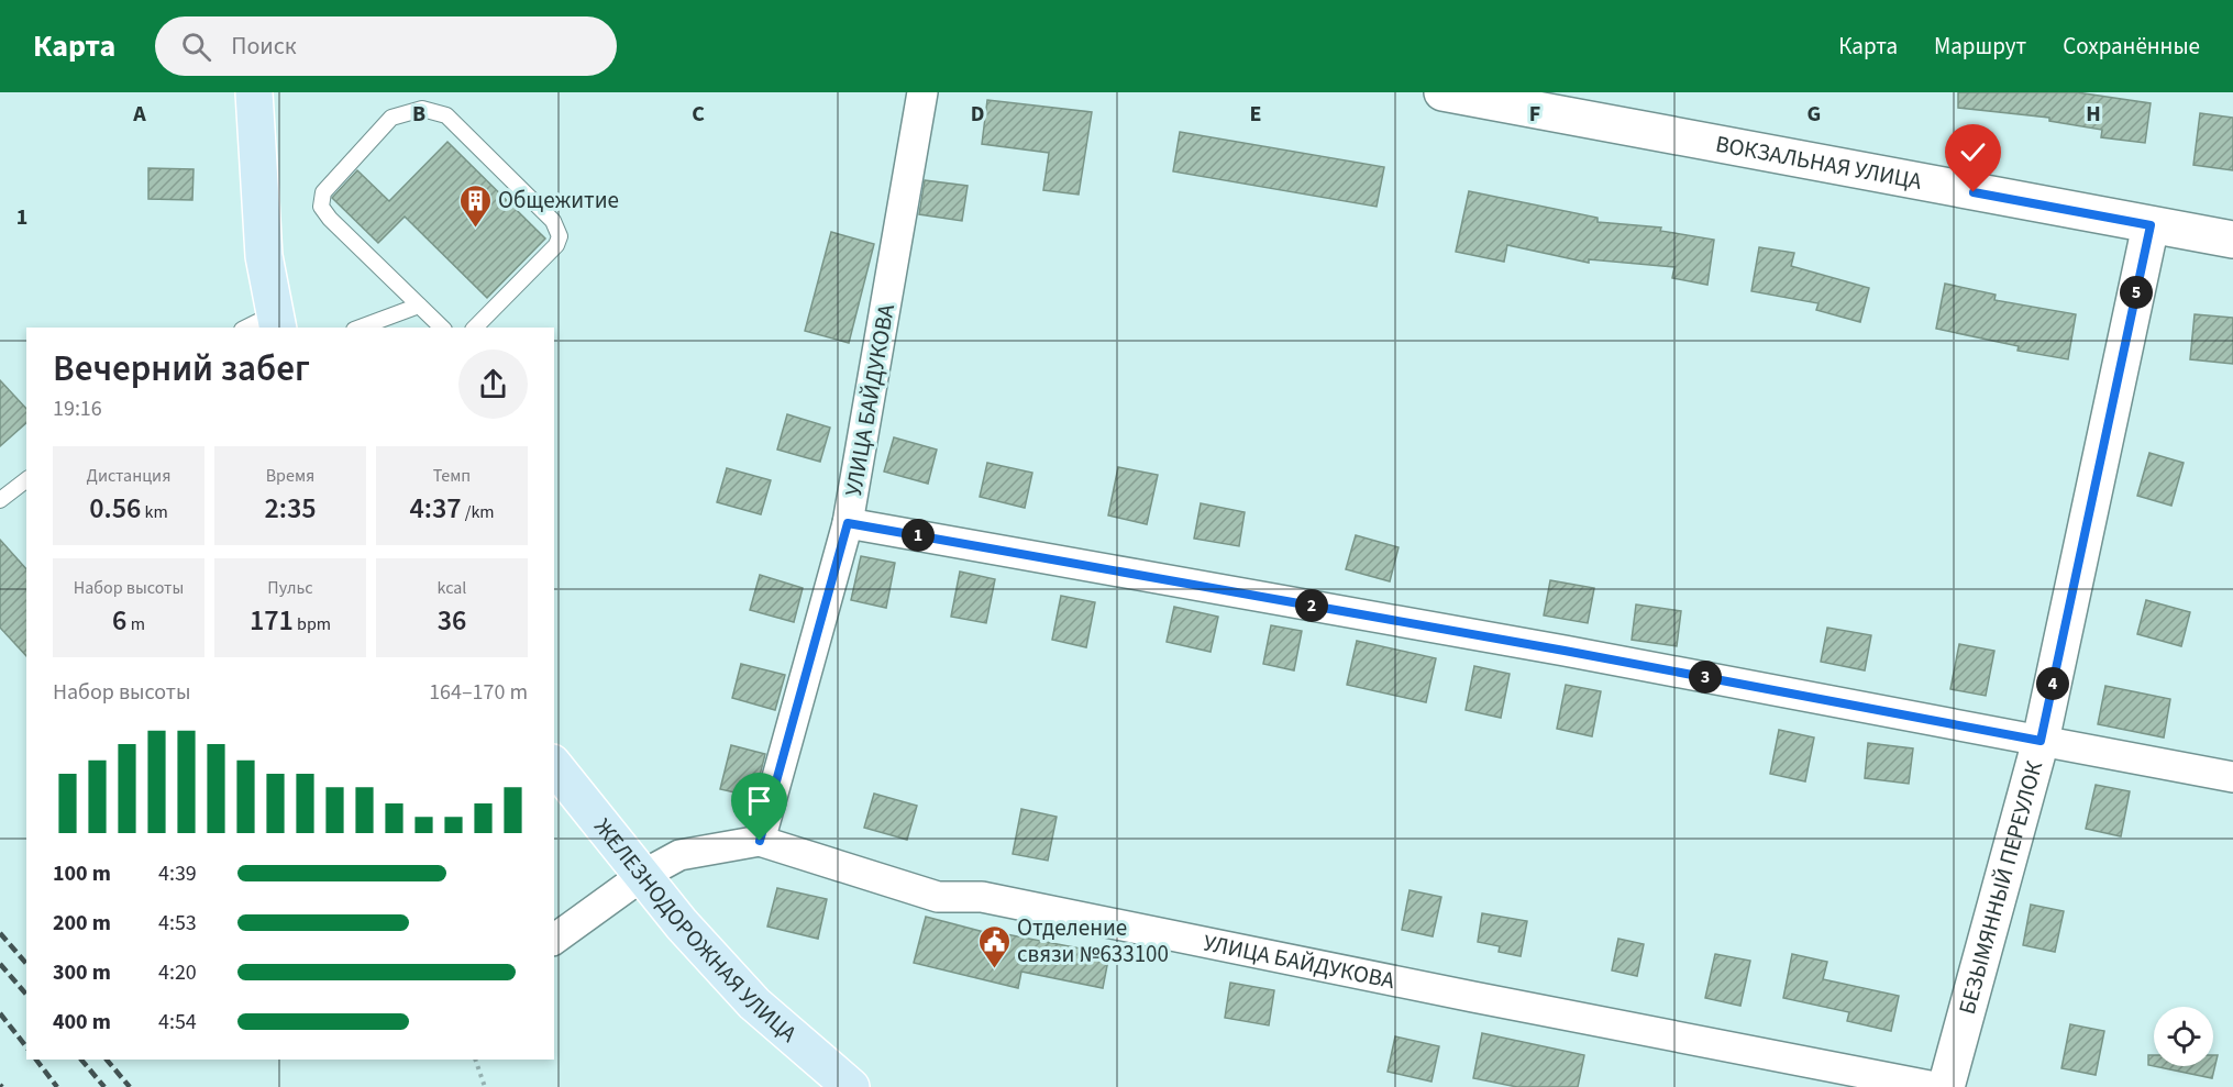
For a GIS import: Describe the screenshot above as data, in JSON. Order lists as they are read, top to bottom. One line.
{"streets":{"main road":["ЖЕЛЕЗНОДОРОЖНАЯ УЛИЦА"],"street":["ВОКЗАЛЬНАЯ УЛИЦА","УЛИЦА БАЙДУКОВА","БЕЗЫМЯННЫЙ ПЕРЕУЛОК"]},"crossings":[["ВОКЗАЛЬНАЯ УЛИЦА","БЕЗЫМЯННЫЙ ПЕРЕУЛОК"]],"places":{"building":["Общежитие"],"public building":["Отделение связи №633100"]},"page":{"header":"Карта","search":"Поиск","nav":["Карта","Маршрут","Сохранённые"],"pins":["5","1","2","3","4"],"heading":["Вечерний забег","19:16"],"stats":[["Дистанция","0.56 km"],["Время","2:35"],["Темп","4:37 /km"],["Набор высоты","6 m"],["Пульс","171 bpm"],["kcal","36"]],"chart":["Набор высоты","164–170 m"],"list":[{"name":"100 m","note":"4:39"},{"name":"200 m","note":"4:53"},{"name":"300 m","note":"4:20"},{"name":"400 m","note":"4:54"}]},"grid":{"columns":["A","B","C","D","E","F","G","H"],"rows":["1"]}}
